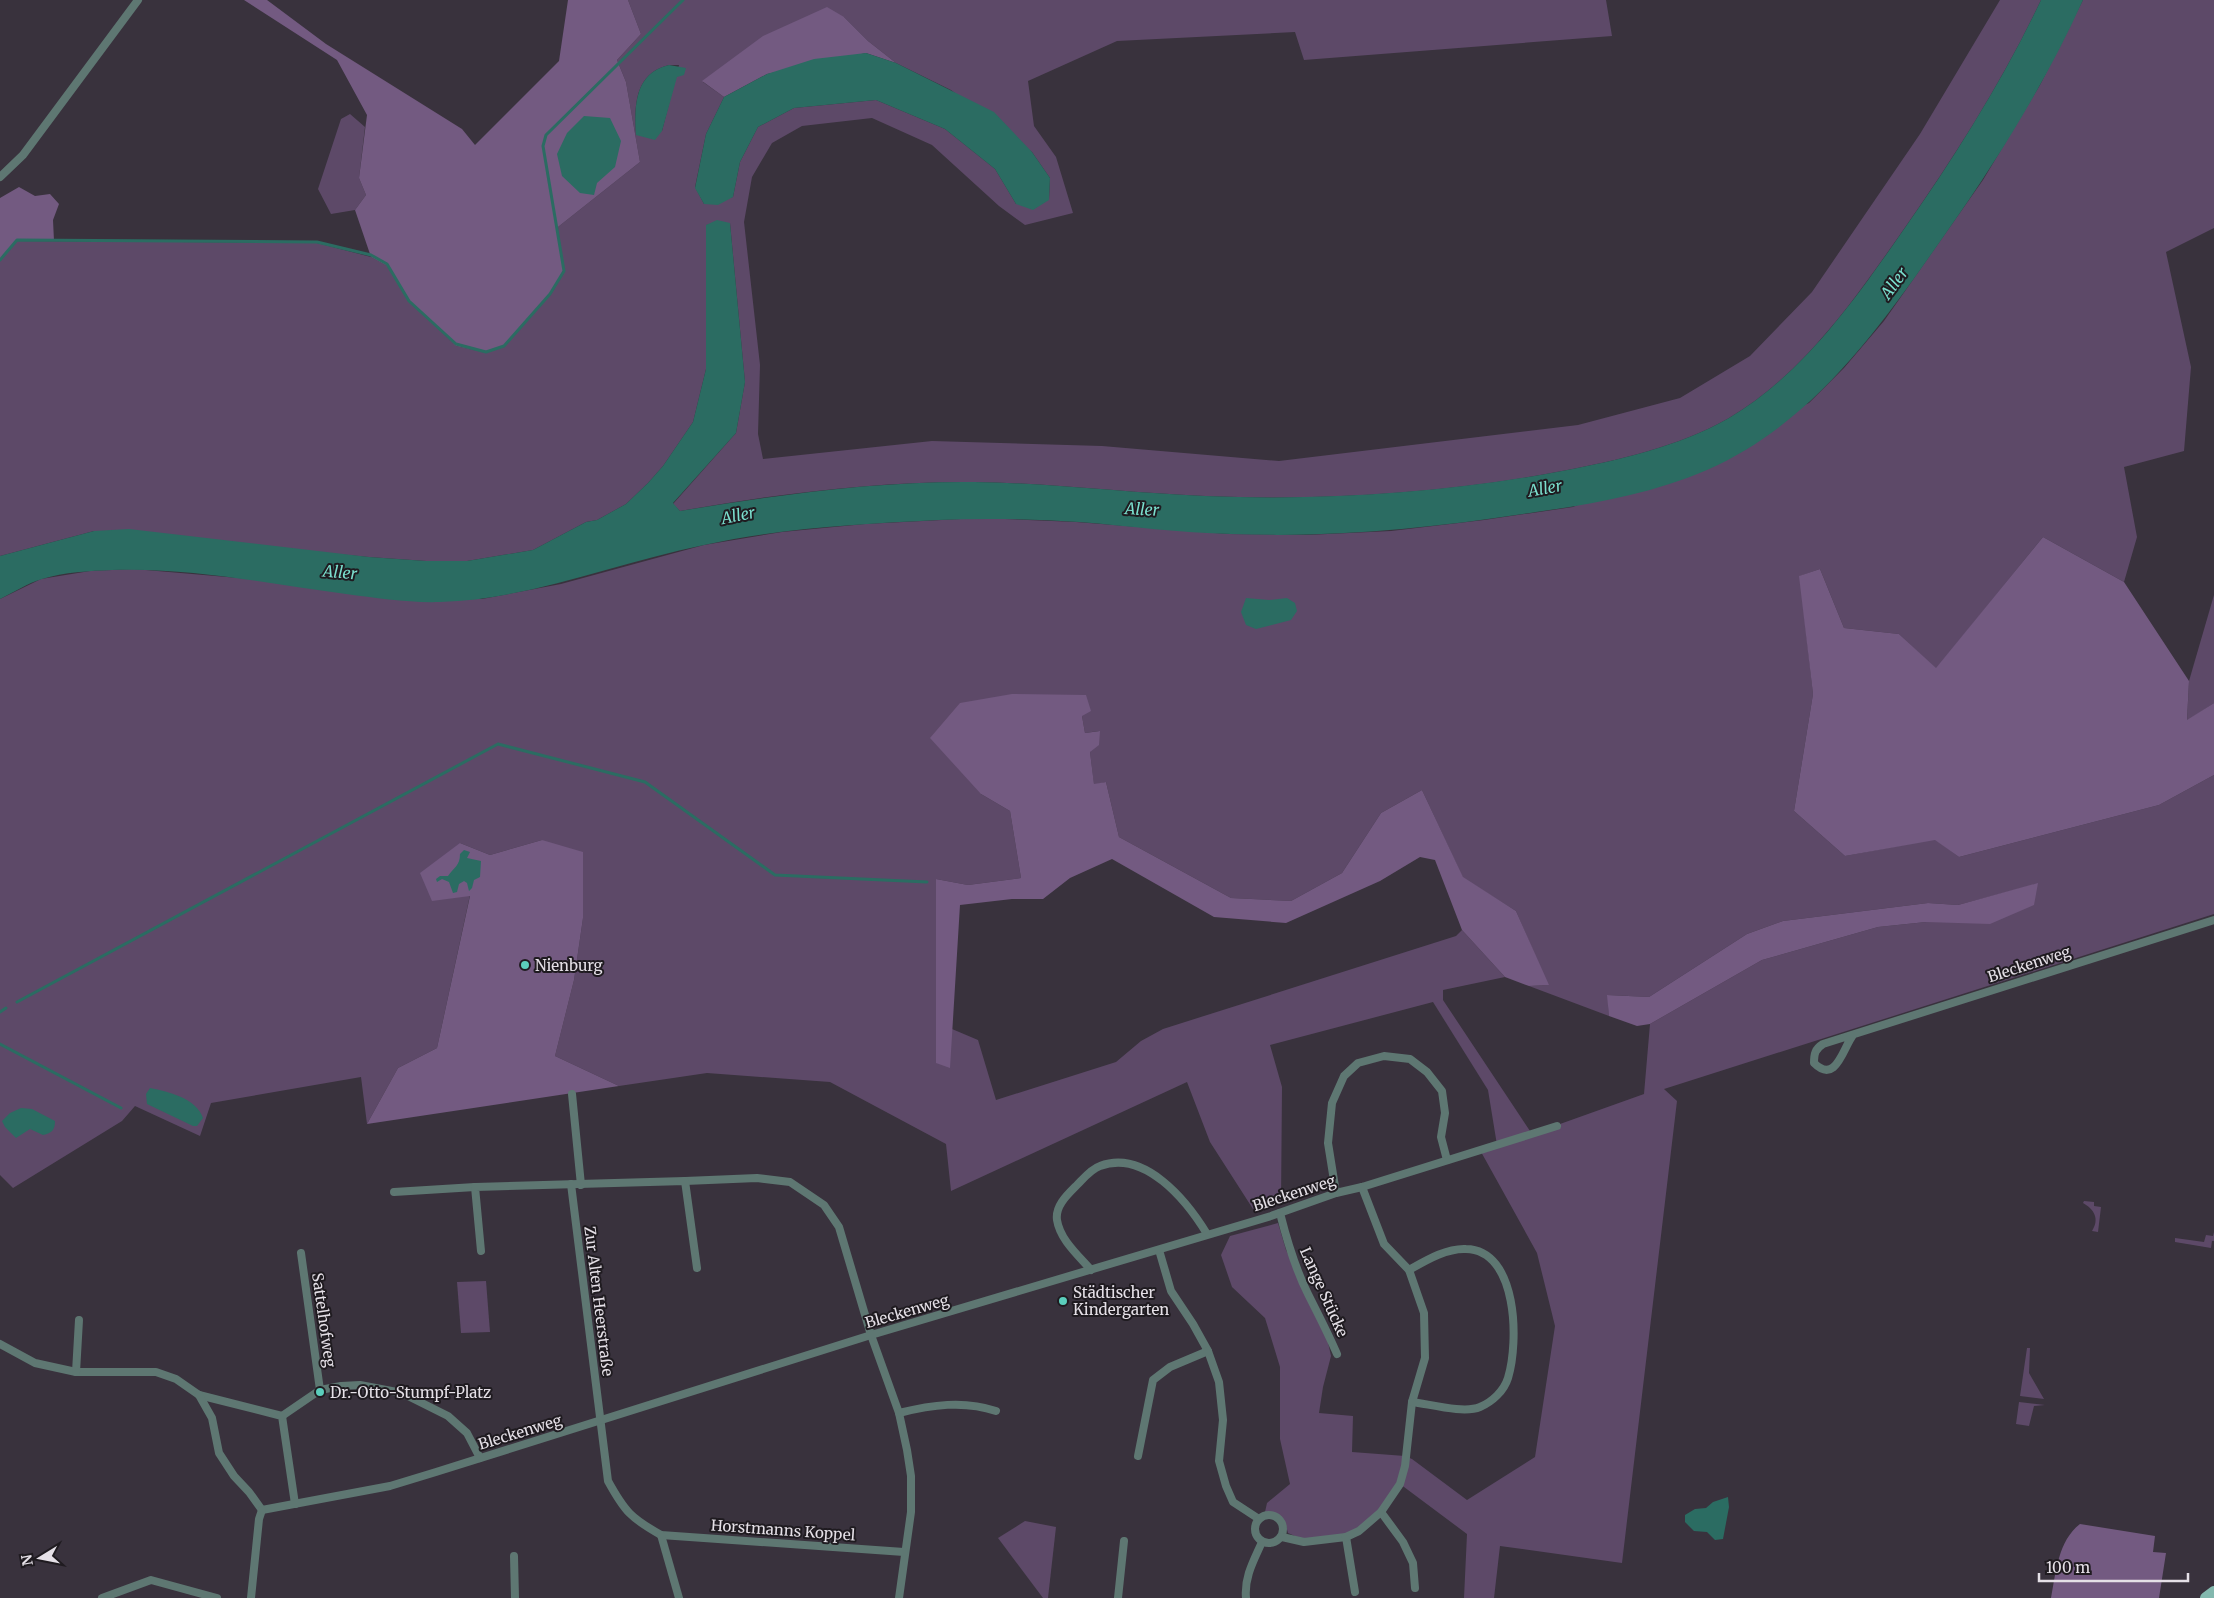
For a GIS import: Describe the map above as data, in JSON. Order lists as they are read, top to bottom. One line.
{"streets":{"street":["Bleckenweg","Lange Stücke","Zur Alten Heerstraße","Sattelhofweg","Horstmanns Koppel"]},"crossings":[["Bleckenweg","Lange Stücke"],["Bleckenweg","Zur Alten Heerstraße"],["Bleckenweg","Horstmanns Koppel"],["Zur Alten Heerstraße","Horstmanns Koppel"]],"water":["Aller"],"places":["Nienburg","Städtischer Kindergarten","Dr.-Otto-Stumpf-Platz"],"scale_bar":"100 m","north":"left"}
